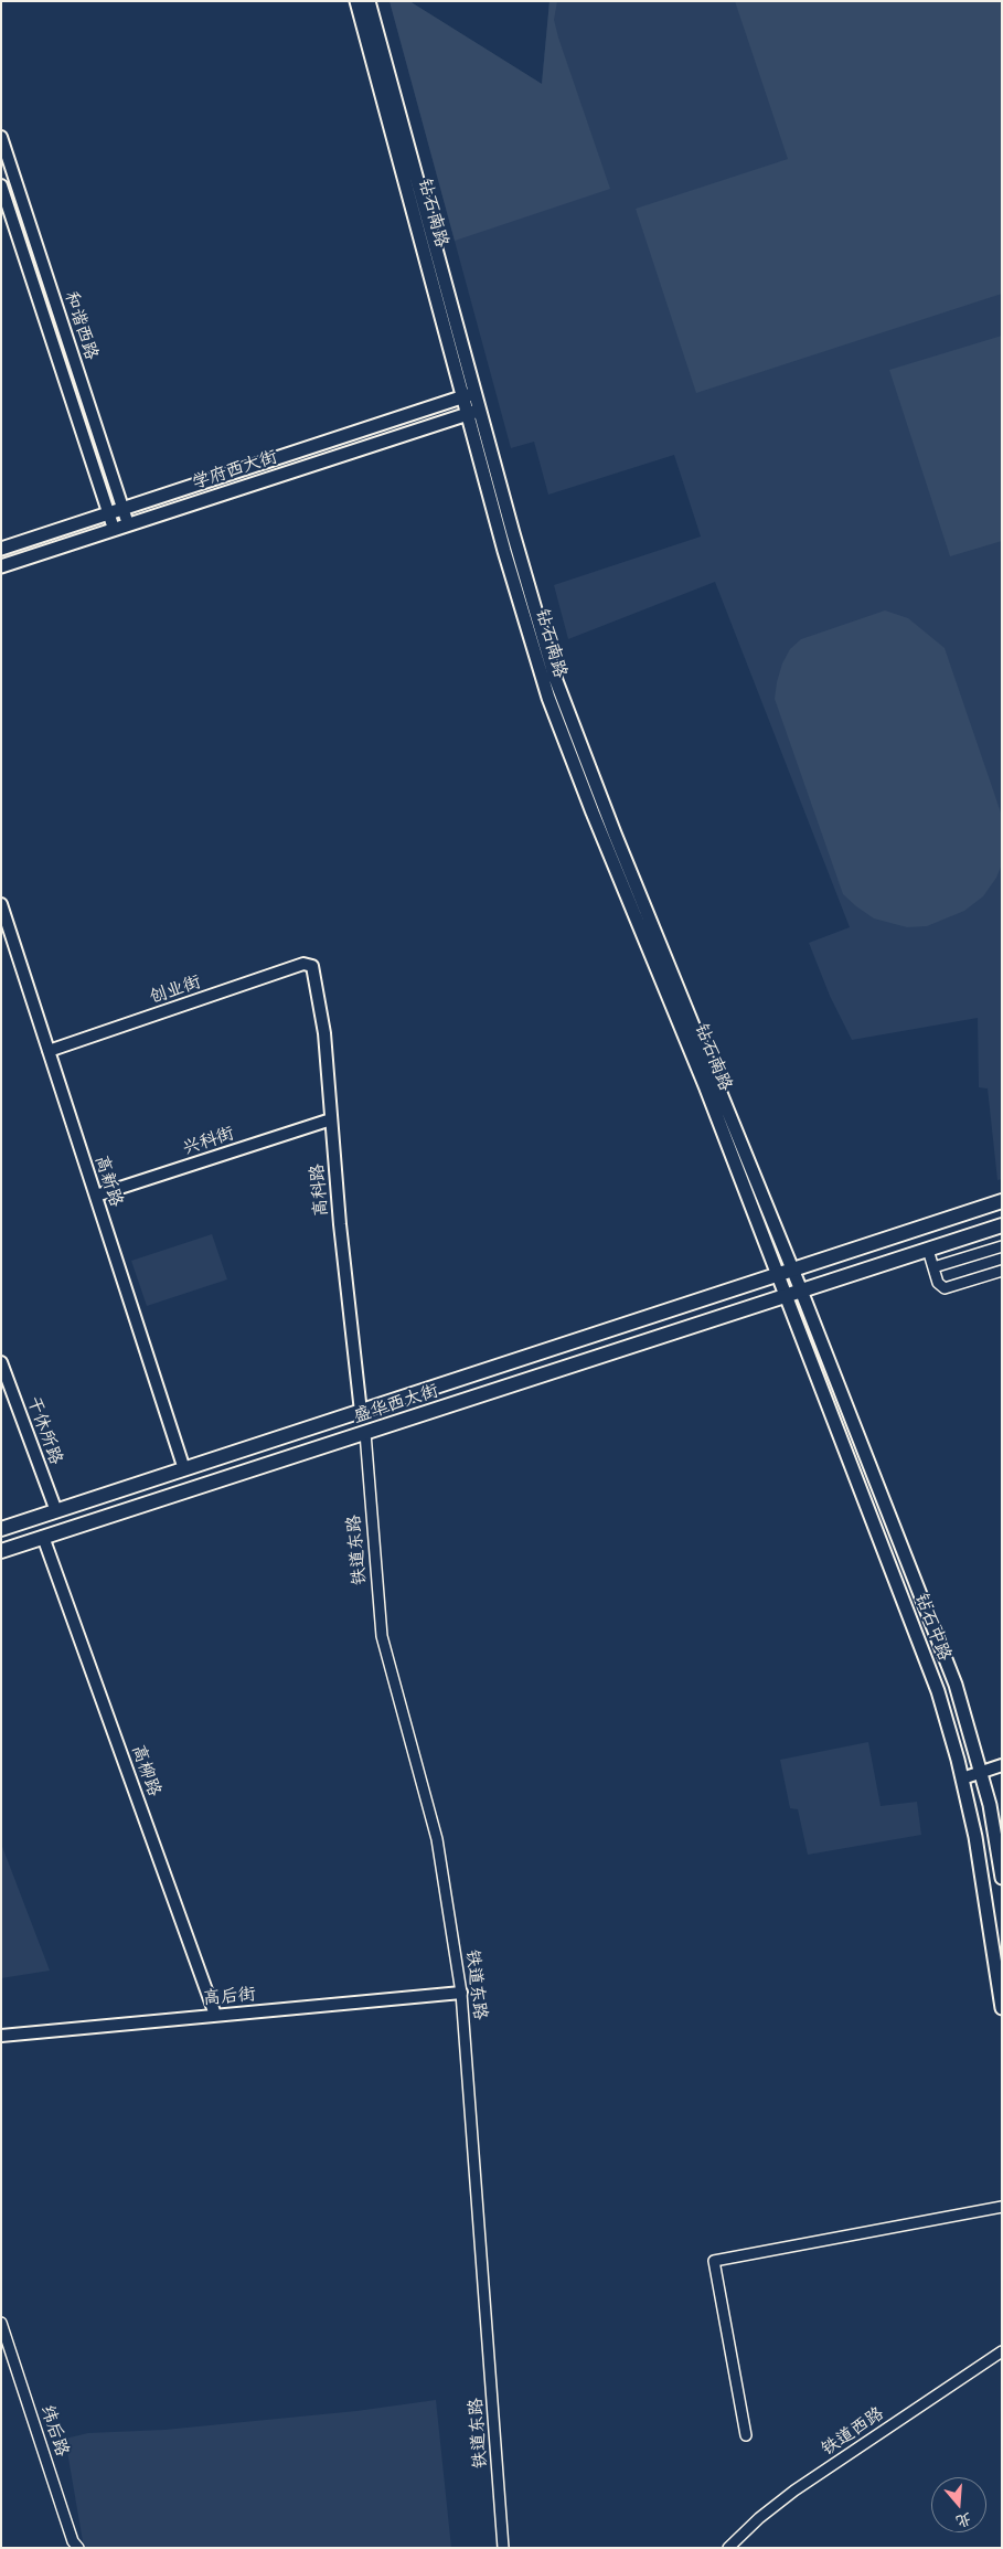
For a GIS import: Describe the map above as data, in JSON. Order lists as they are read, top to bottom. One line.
{"streets":{"main road":["钻石南路","学府西大街","盛华西大街","钻石中路"],"street":["和谐西路","创业街","兴科街","高新路","高科路","干休所路","铁道东路","高柳路","高后街","纬后路","铁道西路"]},"crossings":[["钻石南路","学府西大街"],["钻石南路","盛华西大街"],["钻石南路","钻石中路"],["和谐西路","学府西大街"],["创业街","高新路"],["创业街","高科路"],["兴科街","高新路"],["兴科街","高科路"],["高新路","盛华西大街"],["高科路","盛华西大街"],["盛华西大街","干休所路"],["盛华西大街","铁道东路"],["盛华西大街","钻石中路"],["盛华西大街","高柳路"],["铁道东路","高后街"],["高柳路","高后街"]],"north":"bottom"}
